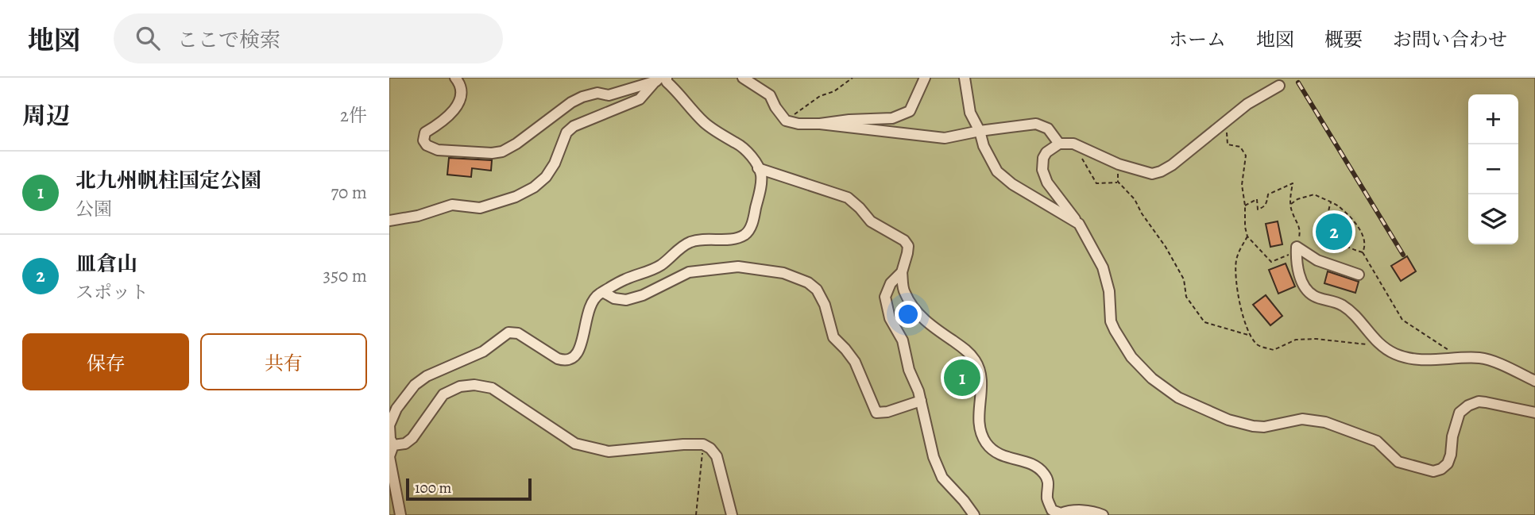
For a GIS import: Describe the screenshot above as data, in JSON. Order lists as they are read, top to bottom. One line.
{"scale_bar":"100 m","page":{"header":"地図","search":"ここで検索","nav":["ホーム","地図","概要","お問い合わせ"],"heading":["周辺","2件"],"map_buttons":["+","−"],"list":[{"mark":"1","name":"北九州帆柱国定公園","note":"公園","value":"70 m"},{"mark":"2","name":"皿倉山","note":"スポット","value":"350 m"}],"pins":["2","1"],"buttons":["保存","共有"],"scale":"100 m"}}
